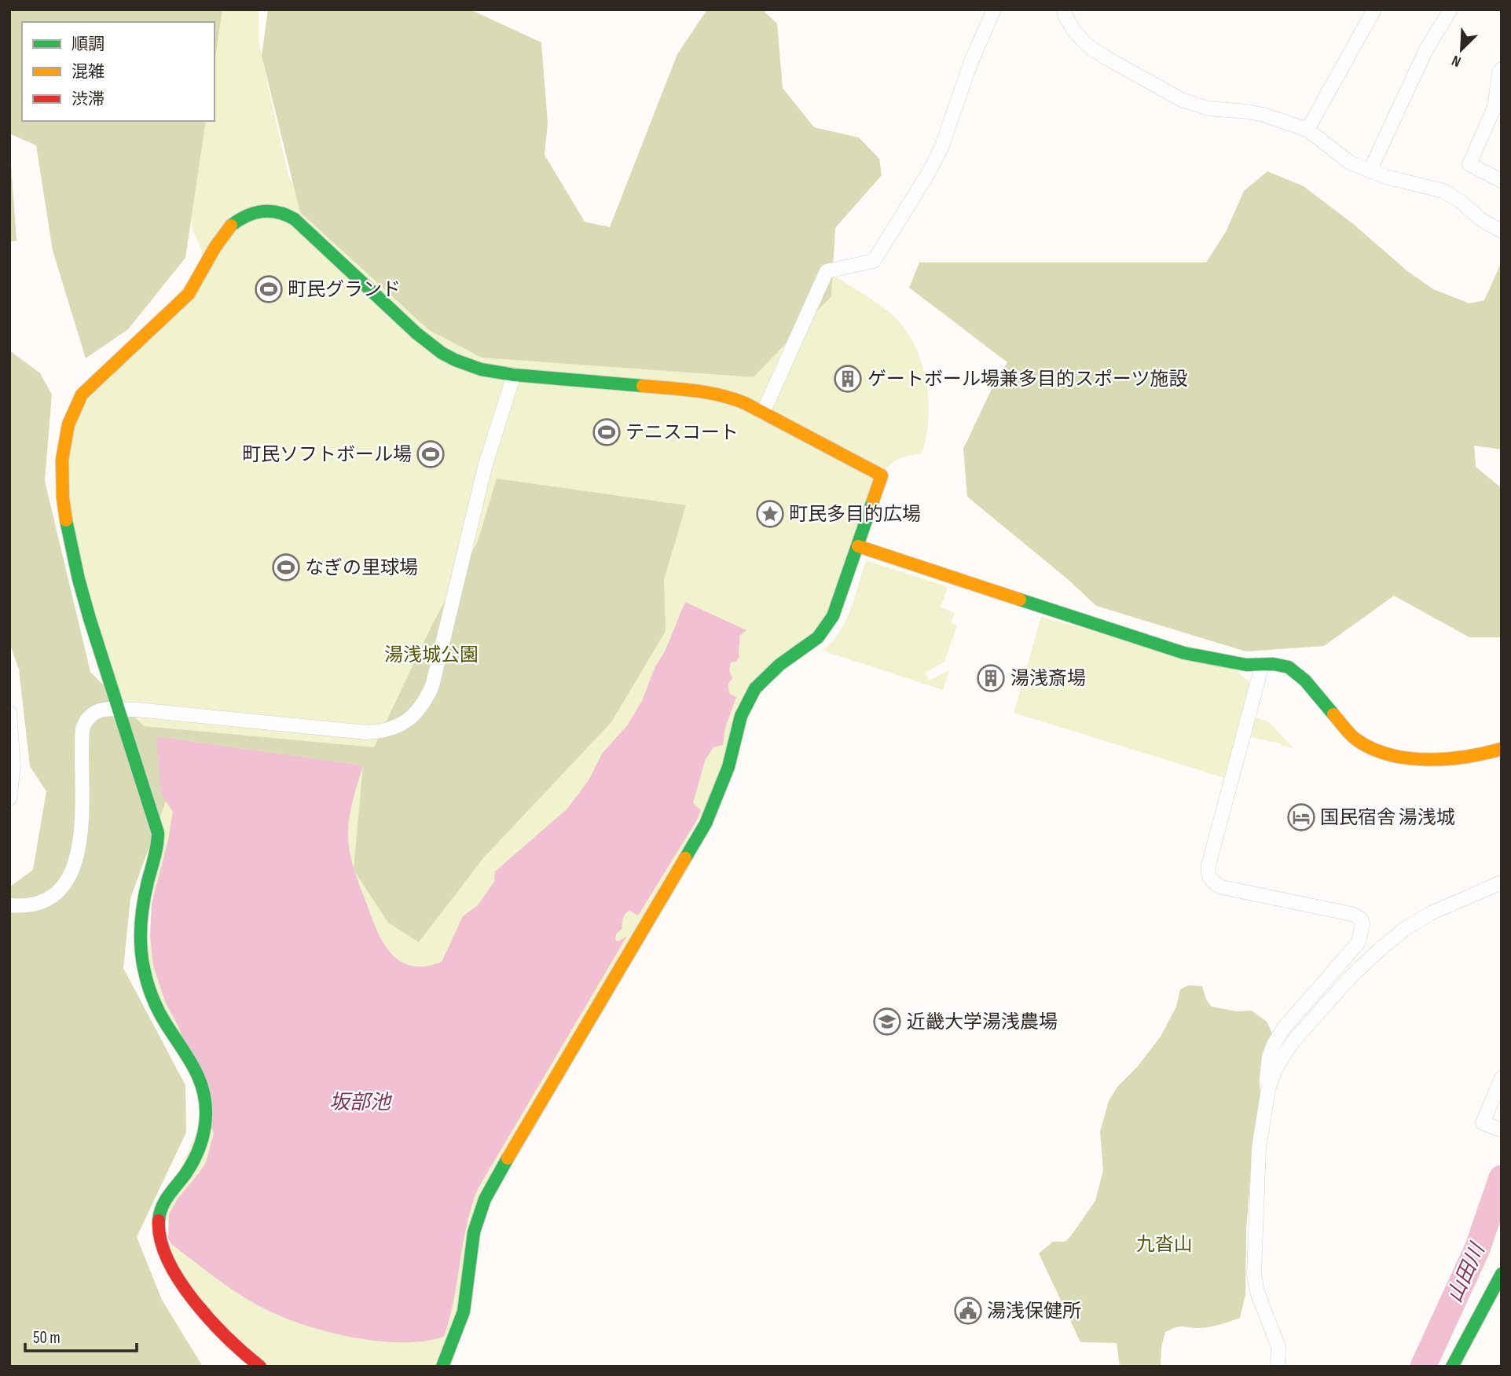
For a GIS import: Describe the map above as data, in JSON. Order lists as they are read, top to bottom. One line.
{"water":["坂部池","山田川"],"parks":["湯浅城公園","九沓山"],"places":{"sports":["町民グランド","テニスコート","町民ソフトボール場","なぎの里球場"],"building":["ゲートボール場兼多目的スポーツ施設","湯浅斎場"],"place":["町民多目的広場"],"hotel":["国民宿舎 湯浅城"],"school or university":["近畿大学湯浅農場"],"public building":["湯浅保健所"]},"legend":["順調","混雑","渋滞"],"scale_bar":"50 m","north":"bottom left"}
